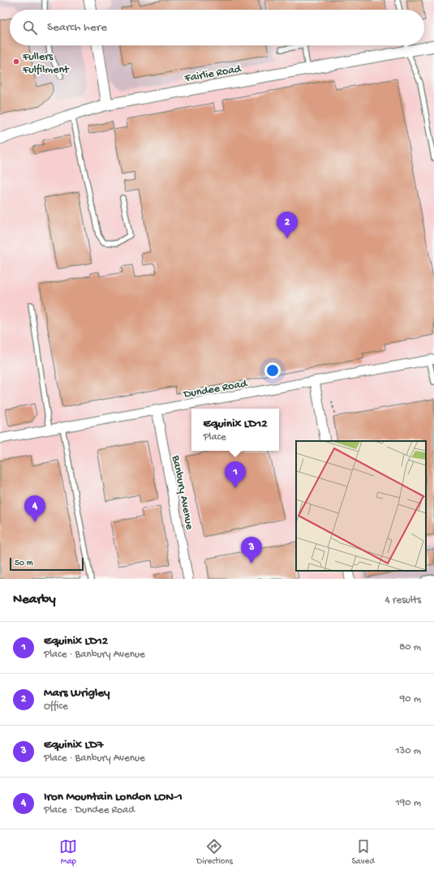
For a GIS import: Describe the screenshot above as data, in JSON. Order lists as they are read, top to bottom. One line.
{"streets":{"street":["Fairlie Road","Dundee Road","Banbury Avenue"]},"crossings":[["Dundee Road","Banbury Avenue"]],"places":["Fullers Fulfilment"],"scale_bar":"50 m","page":{"search":"Search here","pins":["2","1","4","3"],"popup":["Equinix LD12","Place"],"scale":"50 m","heading":["Nearby","4 results"],"list":[{"mark":"1","name":"Equinix LD12","note":"Place · Banbury Avenue","value":"80 m"},{"mark":"2","name":"Mars Wrigley","note":"Office","value":"90 m"},{"mark":"3","name":"Equinix LD7","note":"Place · Banbury Avenue","value":"130 m"},{"mark":"4","name":"Iron Mountain London LON-1","note":"Place · Dundee Road","value":"190 m"}],"nav":["Map","Directions","Saved"]}}
